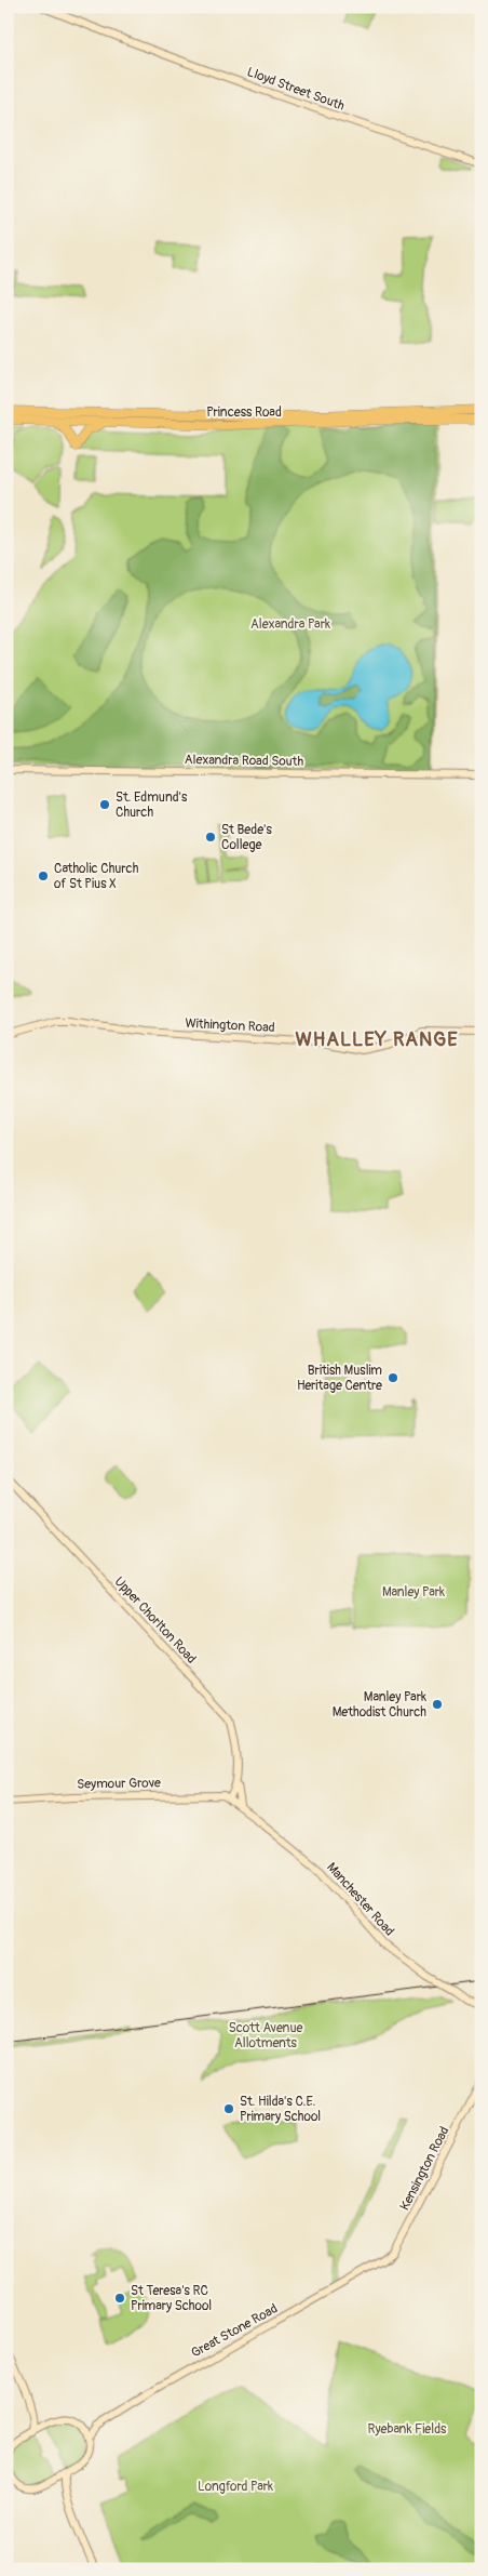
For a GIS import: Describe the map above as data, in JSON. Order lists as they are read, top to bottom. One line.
{"streets":{"highway":["Princess Road"],"street":["Lloyd Street South","Alexandra Road South","Withington Road","Upper Chorlton Road","Seymour Grove","Manchester Road","Kensington Road","Great Stone Road"]},"crossings":[["Upper Chorlton Road","Manchester Road"],["Seymour Grove","Manchester Road"],["Kensington Road","Great Stone Road"]],"districts":["WHALLEY RANGE"],"parks":["Alexandra Park","Manley Park","Scott Avenue Allotments","Ryebank Fields","Longford Park"],"places":["St. Edmund's Church","St Bede's College","Catholic Church of St Pius X","British Muslim Heritage Centre","Manley Park Methodist Church","St. Hilda's C.E. Primary School","St Teresa's RC Primary School"]}
